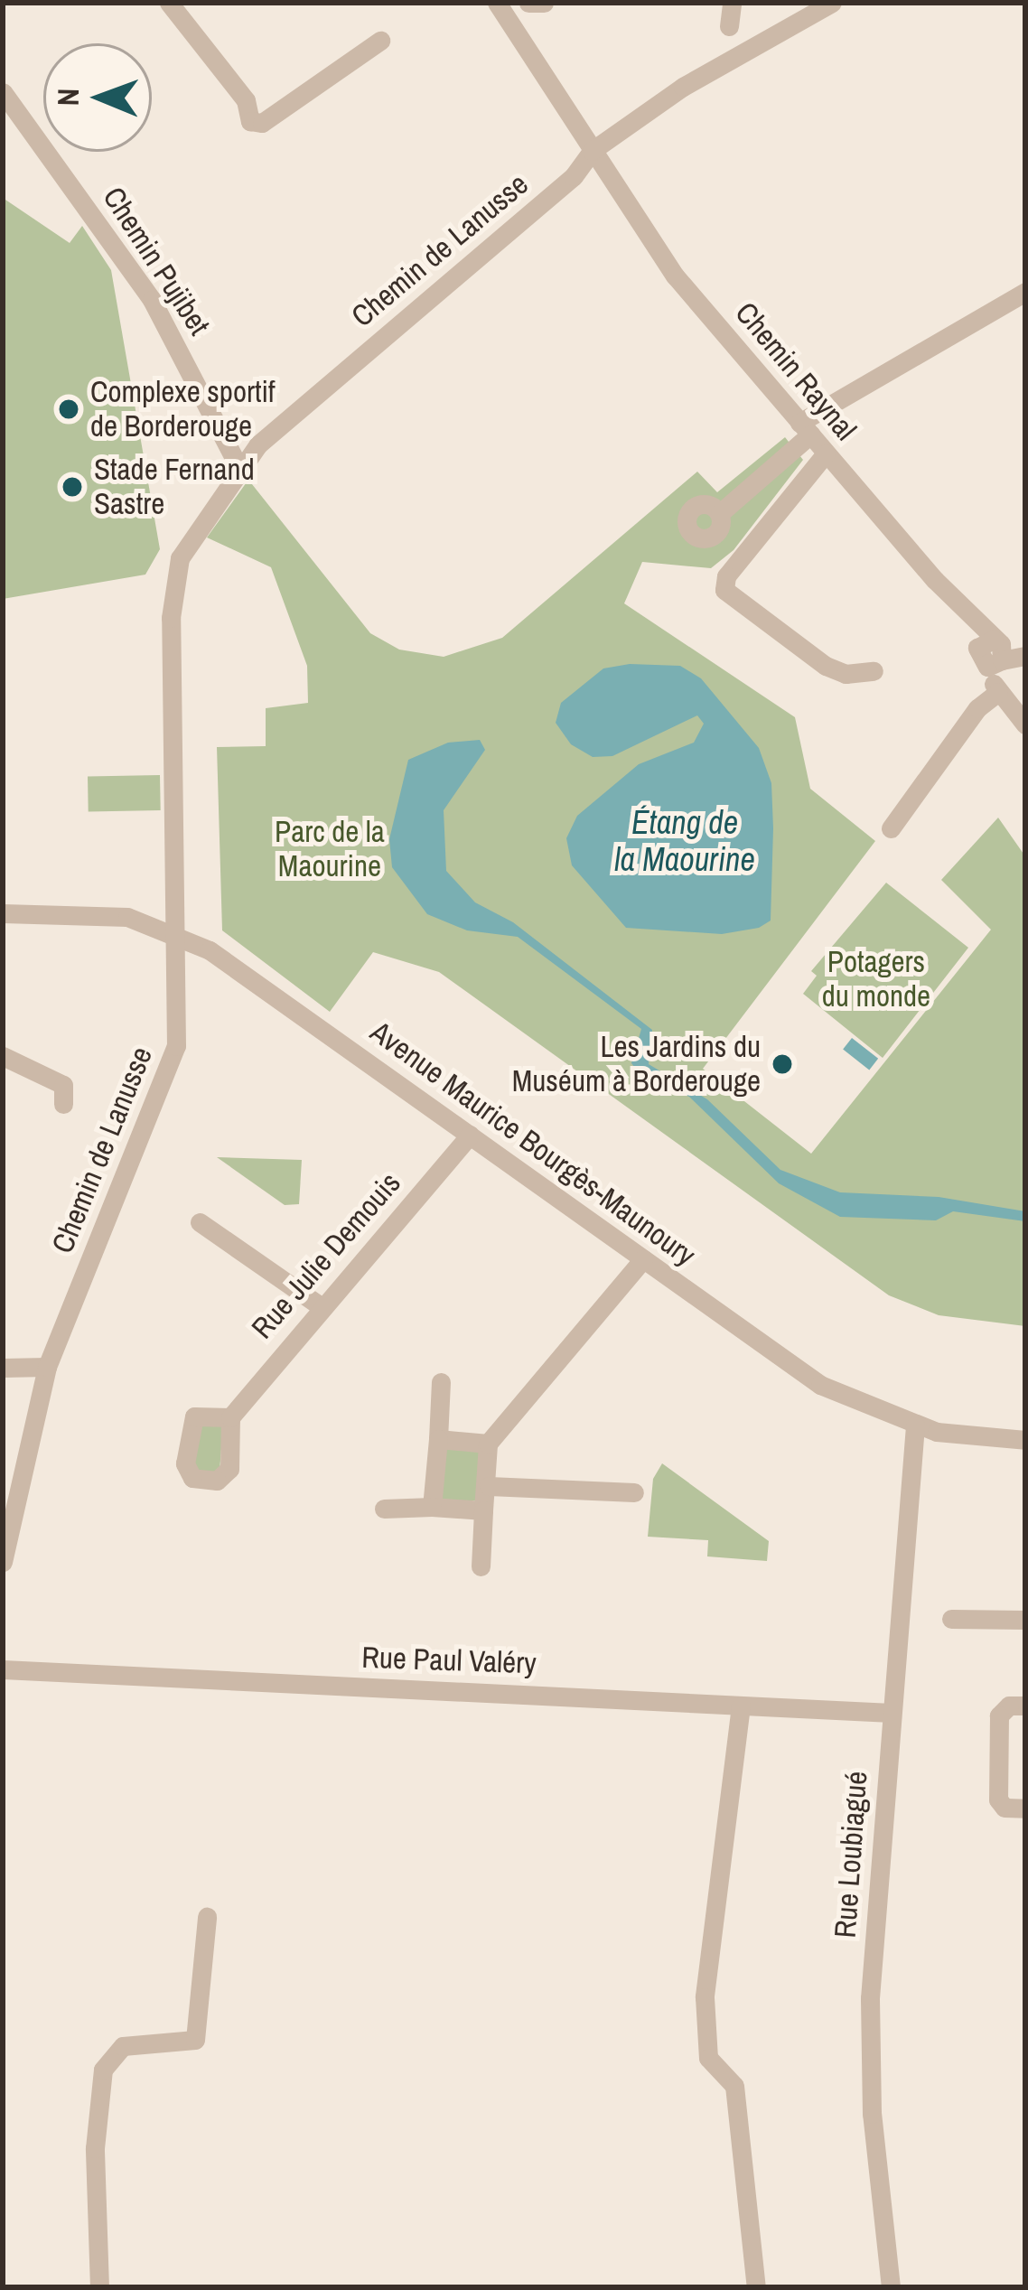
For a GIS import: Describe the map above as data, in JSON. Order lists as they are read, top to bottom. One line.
{"streets":{"street":["Chemin de Lanusse","Chemin Pujibet","Chemin Raynal","Avenue Maurice Bourgès-Maunoury","Rue Julie Demouis","Rue Paul Valéry","Rue Loubiagué"]},"crossings":[["Chemin de Lanusse","Chemin Pujibet"],["Chemin de Lanusse","Chemin Raynal"],["Chemin de Lanusse","Avenue Maurice Bourgès-Maunoury"],["Avenue Maurice Bourgès-Maunoury","Rue Julie Demouis"],["Avenue Maurice Bourgès-Maunoury","Rue Loubiagué"],["Rue Paul Valéry","Rue Loubiagué"]],"water":["Étang de la Maourine"],"parks":["Parc de la Maourine","Potagers du monde"],"places":["Complexe sportif de Borderouge","Stade Fernand Sastre","Les Jardins du Muséum à Borderouge"],"north":"left"}
